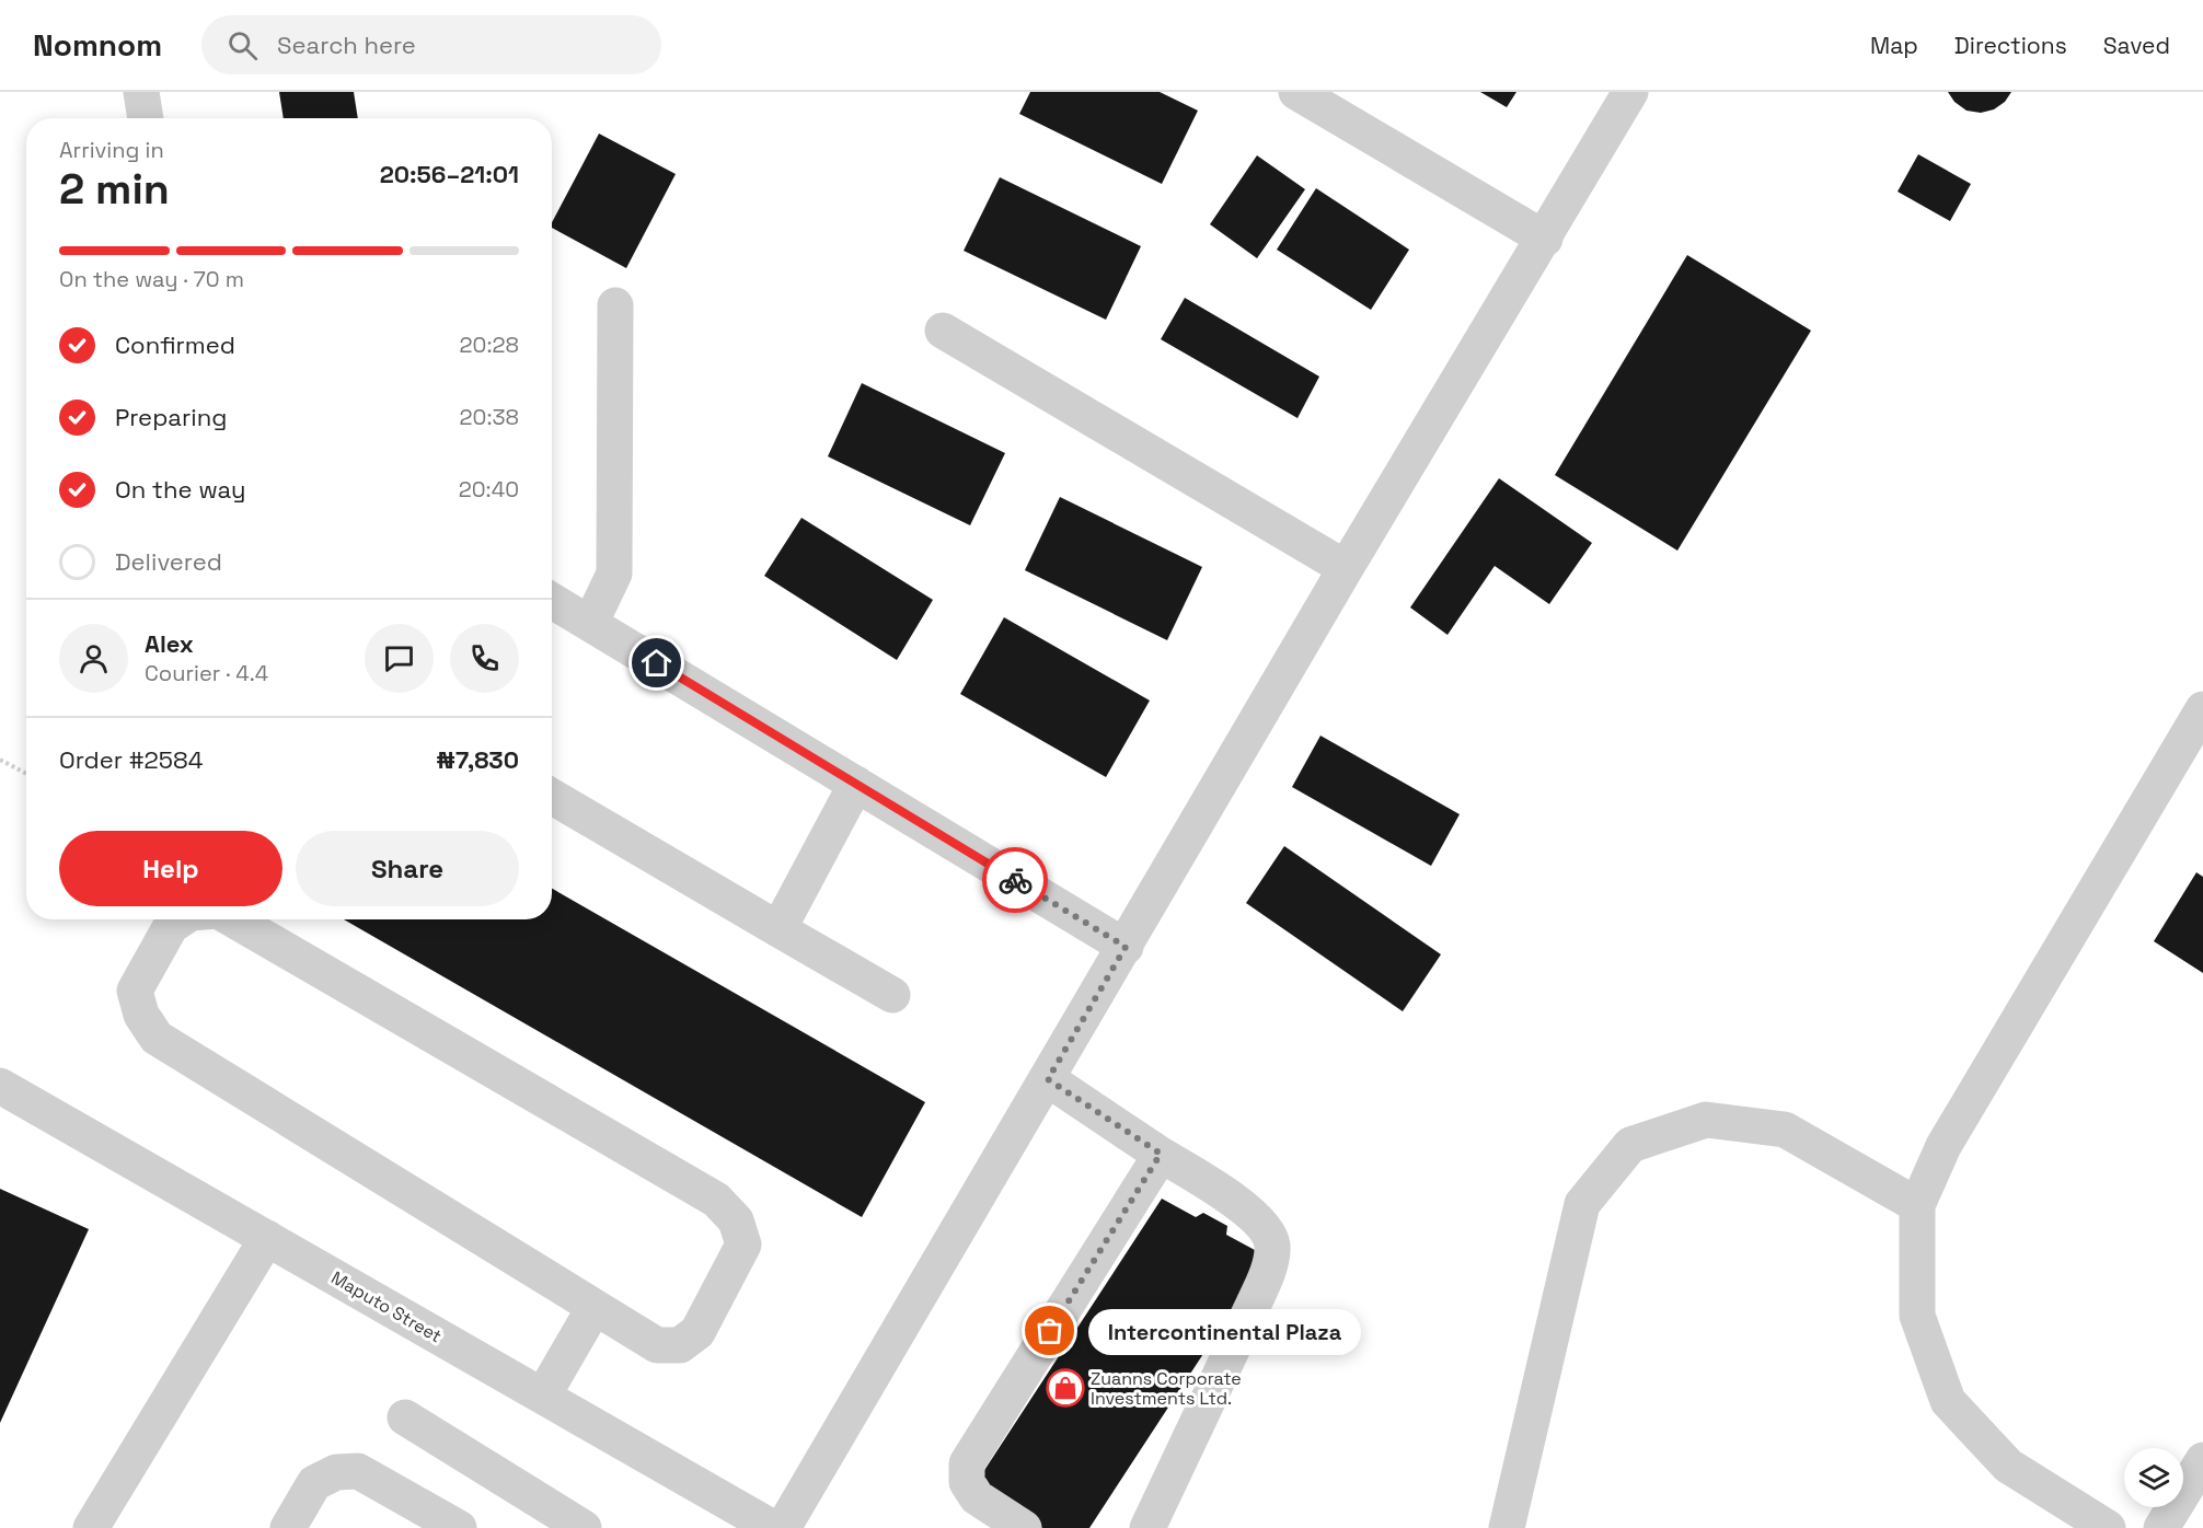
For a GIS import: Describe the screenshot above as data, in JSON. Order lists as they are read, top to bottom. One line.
{"streets":{"street":["Maputo Street"]},"places":{"other":["Intercontinental Plaza"],"shop":["Zuanns Corporate Investments Ltd."]},"page":{"header":"Nomnom","search":"Search here","nav":["Map","Directions","Saved"],"heading":["2 min","Arriving in","20:56–21:01"],"panel":["Alex","Courier · 4.4","Order #2584","₦7,830"],"bar":"On the way · 70 m","list":[["Confirmed","20:28"],["Preparing","20:38"],["On the way","20:40"],"Delivered"],"buttons":["Help","Share"],"bubble":"Intercontinental Plaza"}}
